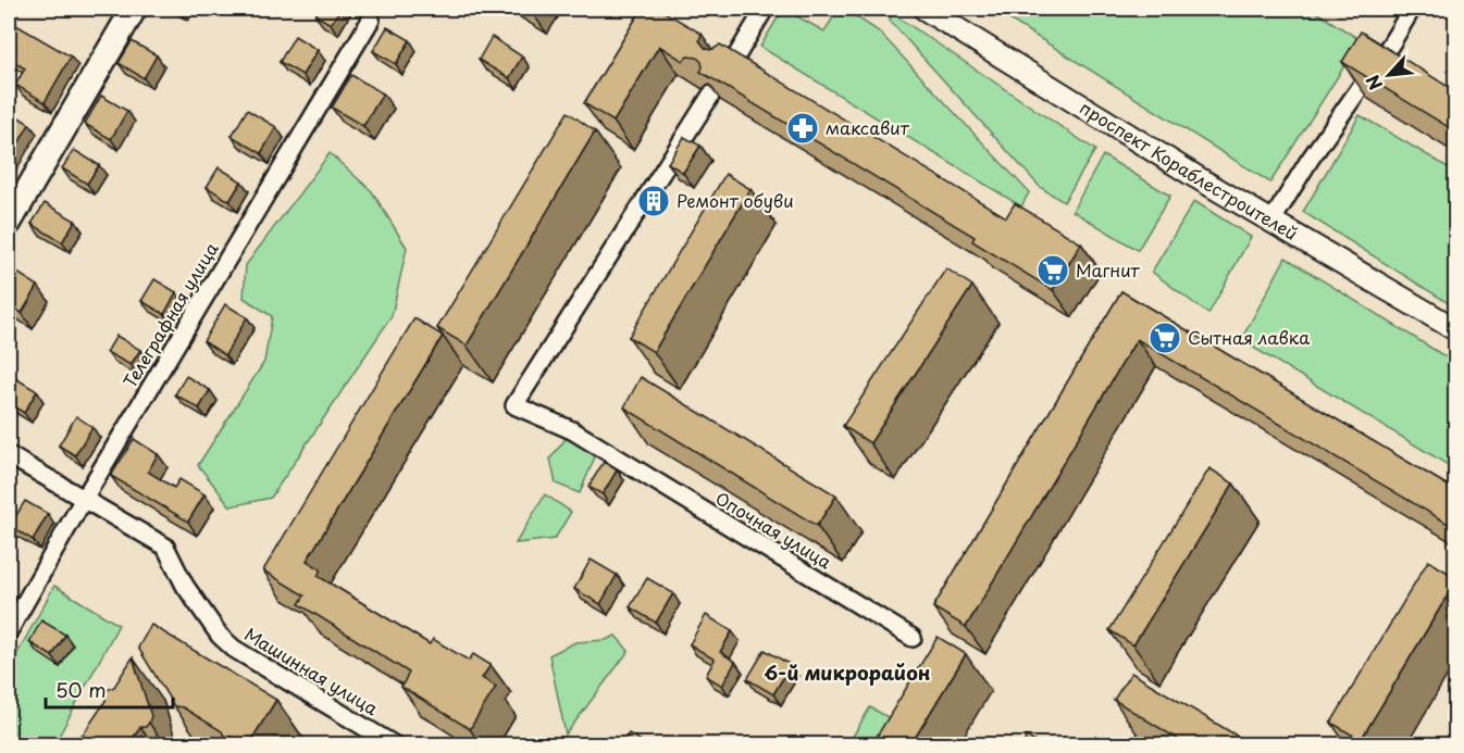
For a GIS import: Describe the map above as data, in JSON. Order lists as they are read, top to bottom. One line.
{"streets":{"street":["проспект Кораблестроителей","Телеграфная улица","Опочная улица","Машинная улица"]},"crossings":[["Телеграфная улица","Машинная улица"]],"districts":["6-й микрорайон"],"places":{"pharmacy":["максавит"],"building":["Ремонт обуви"],"supermarket":["Магнит","Сытная лавка"]},"scale_bar":"50 m","north":"bottom left"}
